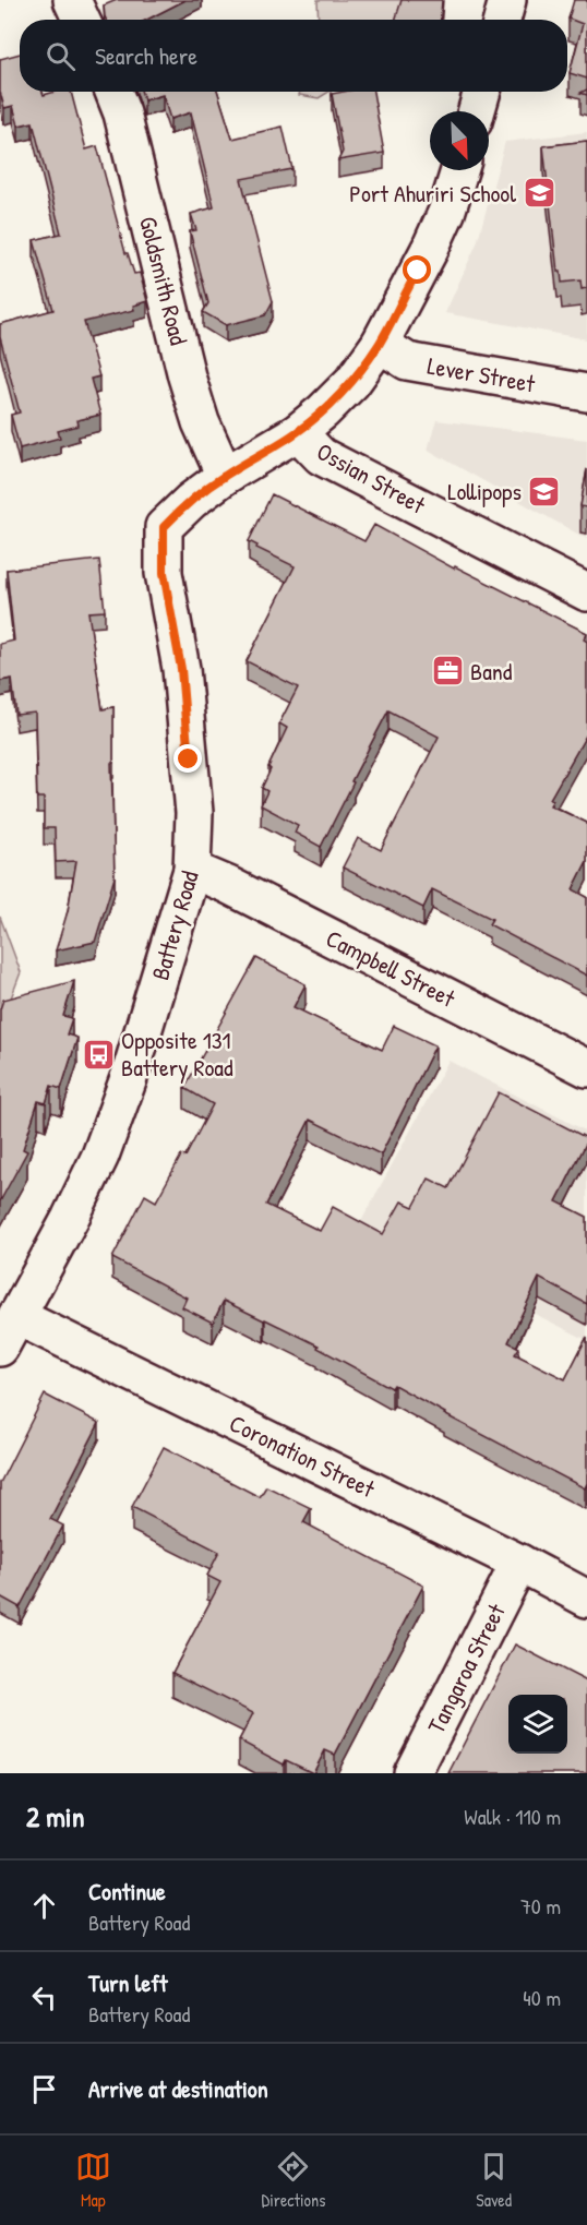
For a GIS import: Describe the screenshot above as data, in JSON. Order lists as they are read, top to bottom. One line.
{"streets":{"street":["Goldsmith Road","Lever Street","Ossian Street","Battery Road","Campbell Street","Coronation Street","Tangaroa Street"]},"crossings":[["Goldsmith Road","Battery Road"],["Lever Street","Battery Road"],["Ossian Street","Battery Road"],["Battery Road","Campbell Street"],["Battery Road","Coronation Street"],["Coronation Street","Tangaroa Street"]],"places":{"school or university":["Port Ahuriri School","Lollipops"],"office":["Band"],"bus stop":["Opposite 131 Battery Road"]},"north":"bottom right","page":{"search":"Search here","heading":["2 min","Walk · 110 m"],"list":[["Continue","Battery Road","70 m"],["Turn left","Battery Road","40 m"],"Arrive at destination"],"nav":["Map","Directions","Saved"]}}
